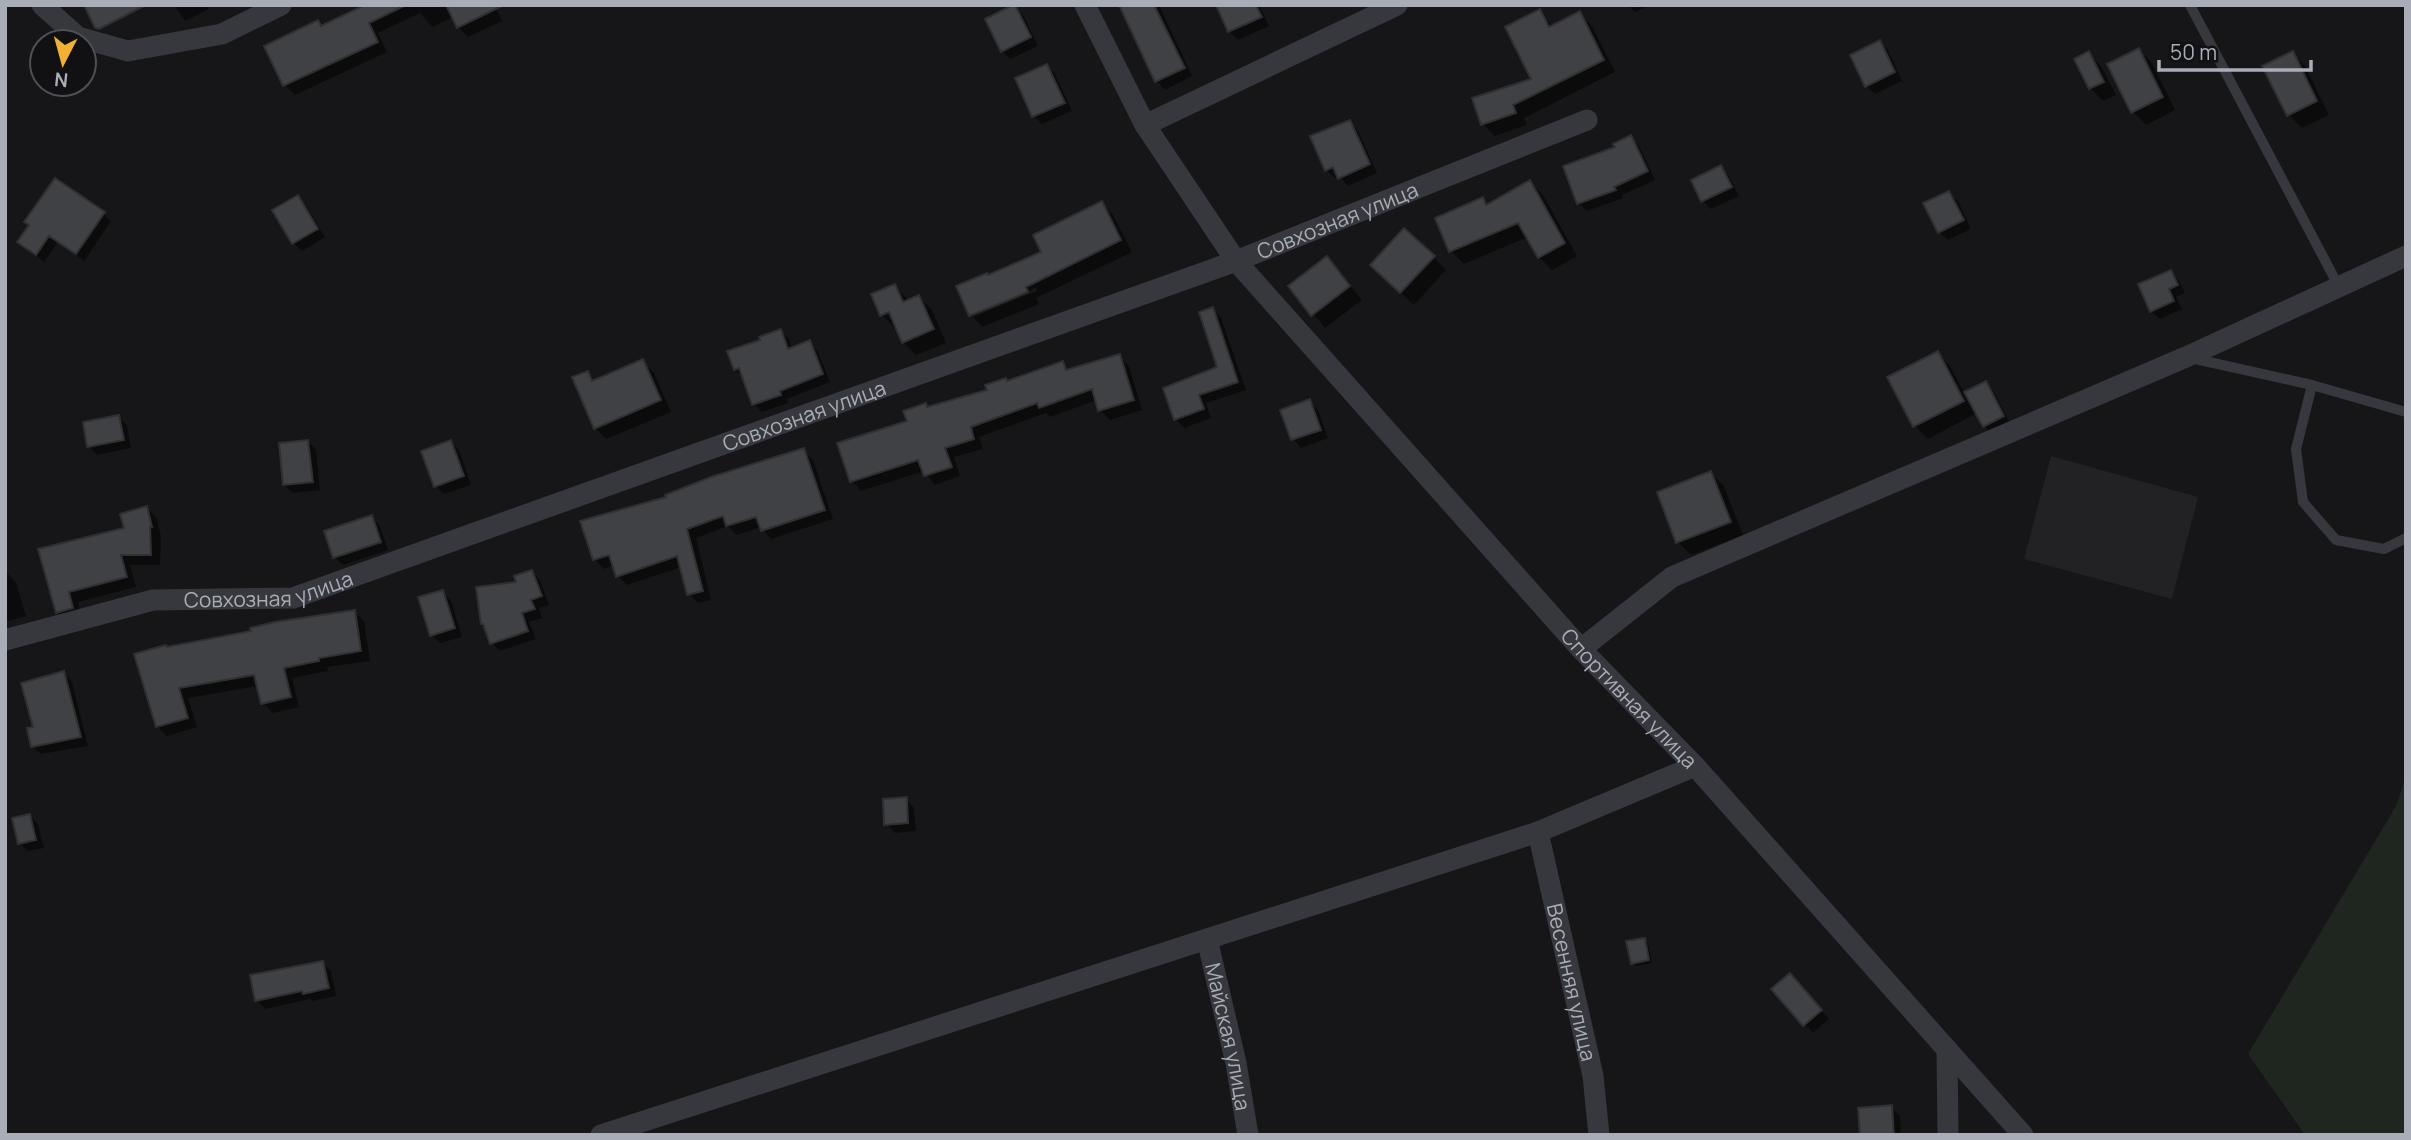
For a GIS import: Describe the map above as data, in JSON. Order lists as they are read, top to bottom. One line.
{"streets":{"street":["Совхозная улица","Спортивная улица","Весенняя улица","Майская улица"]},"crossings":[["Совхозная улица","Спортивная улица"]],"scale_bar":"50 m","north":"bottom"}
